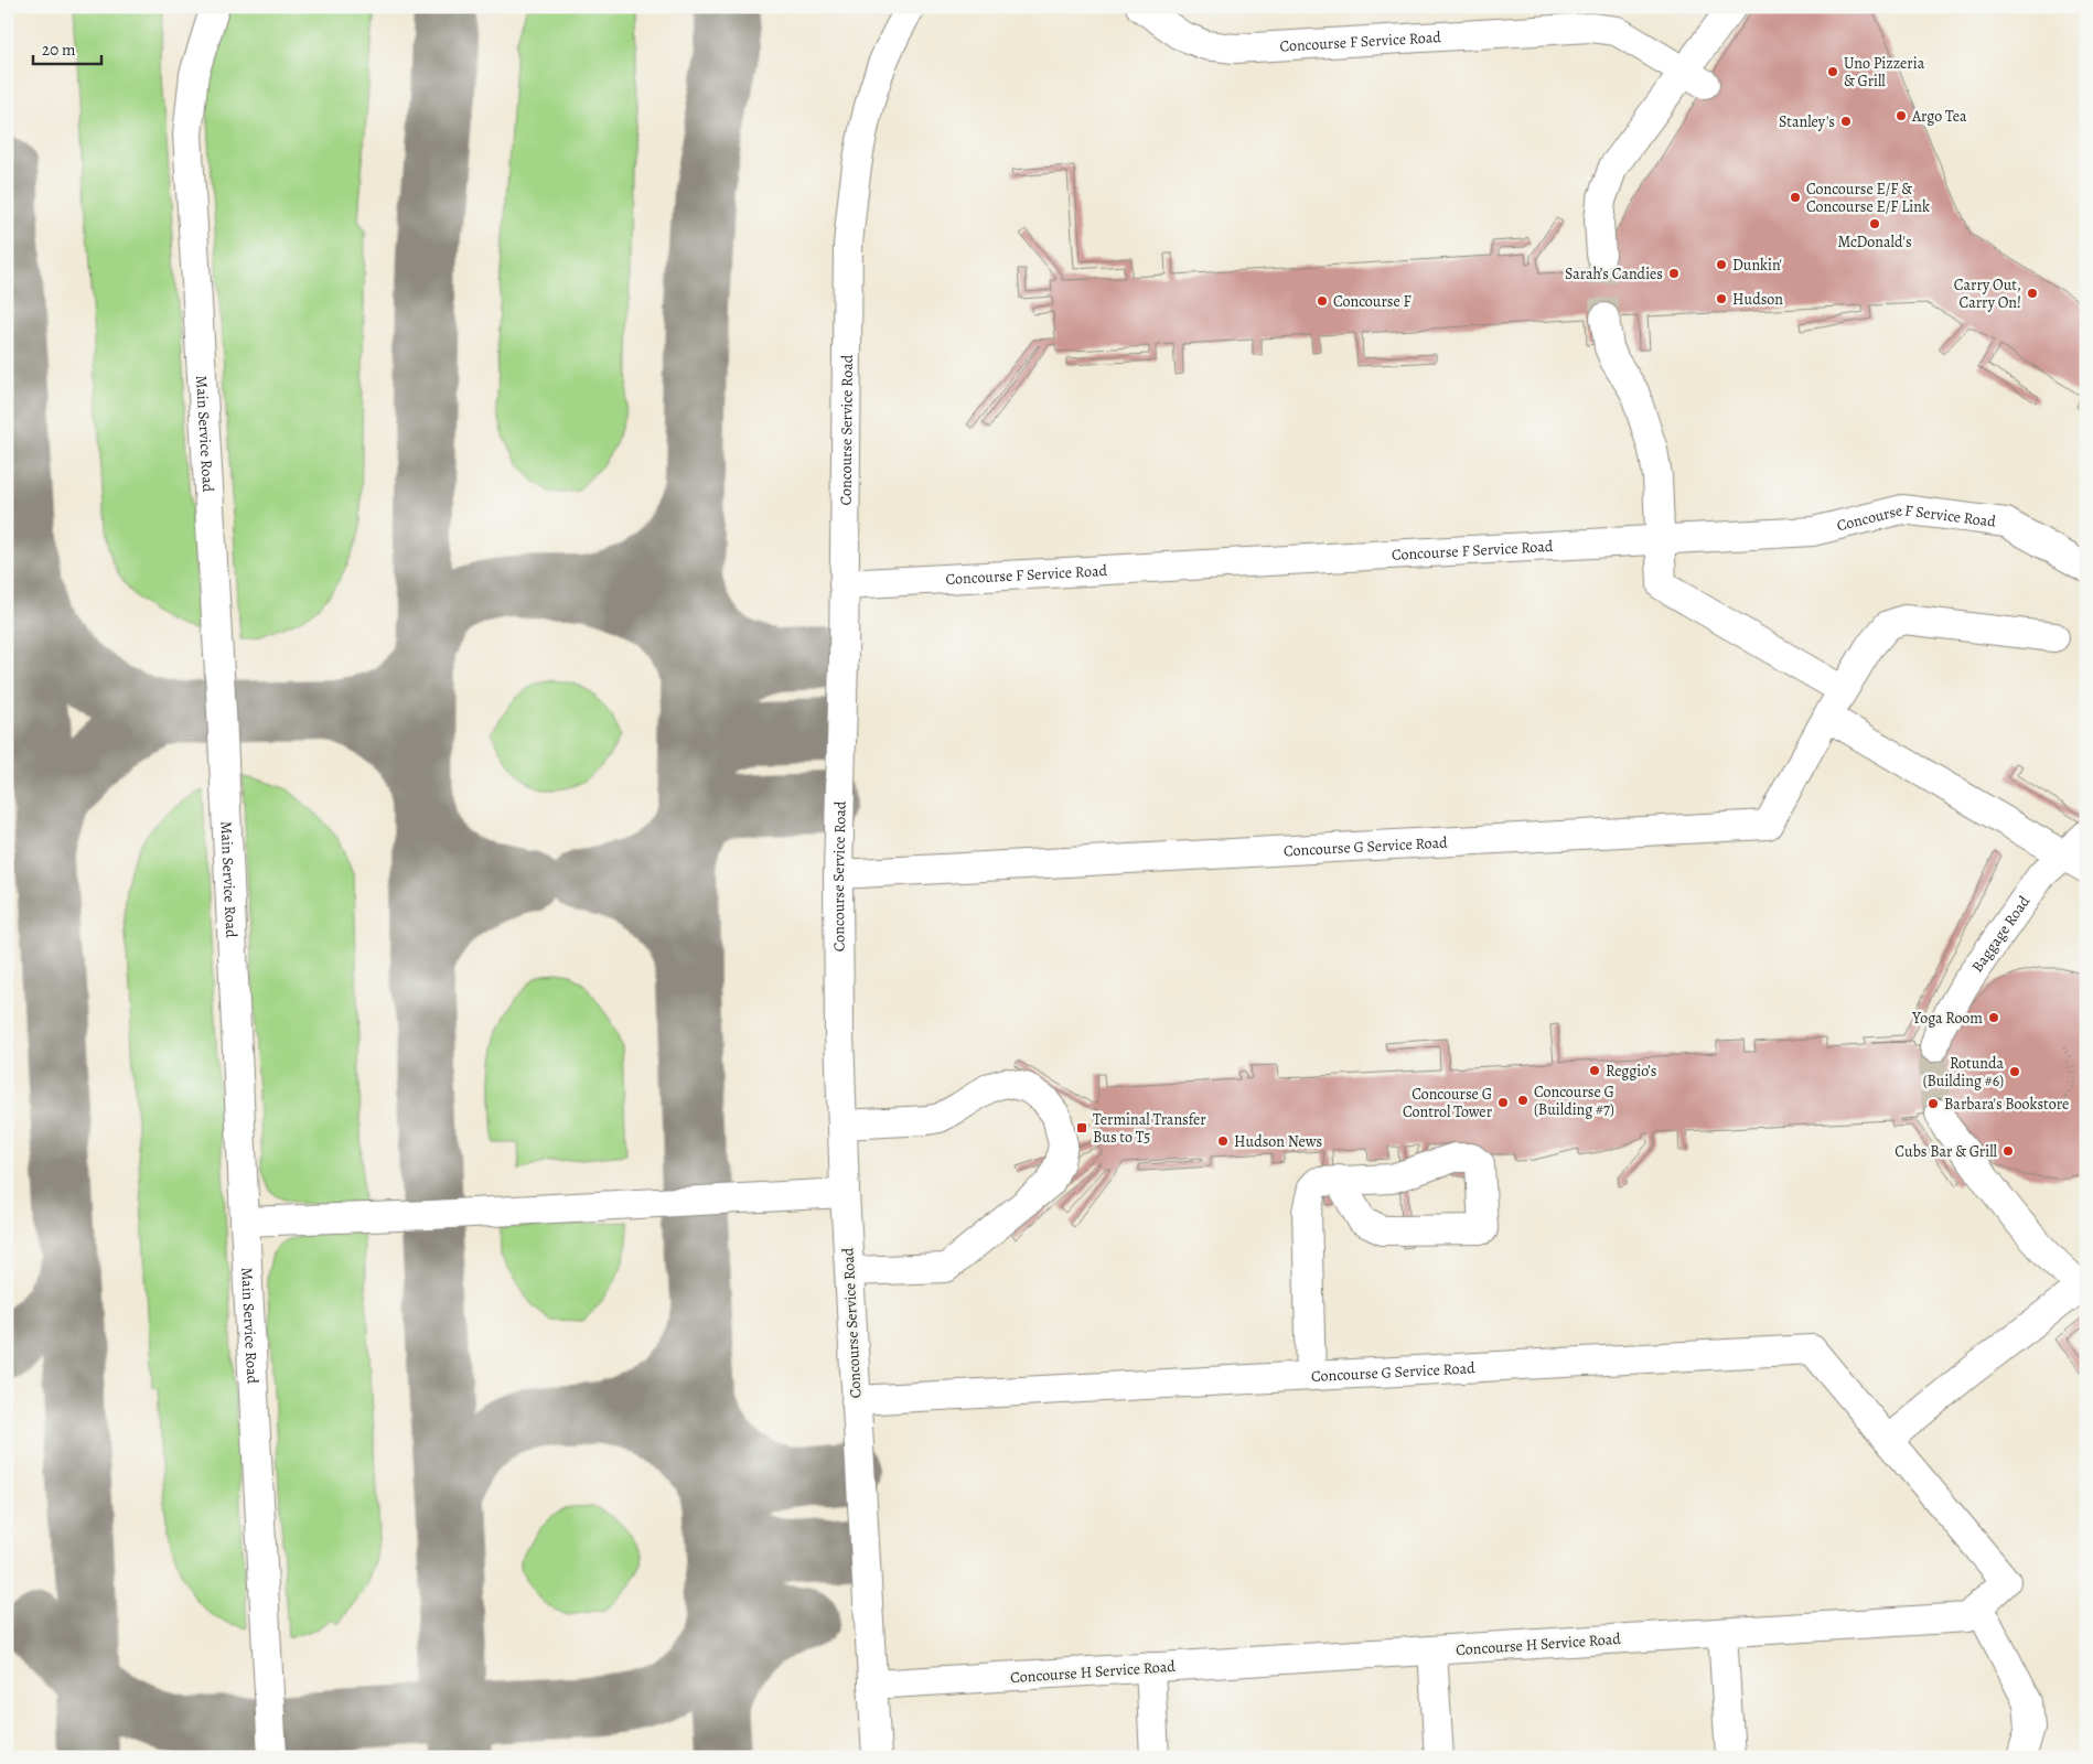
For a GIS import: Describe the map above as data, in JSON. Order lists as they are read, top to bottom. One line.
{"streets":{"lane":["Concourse F Service Road","Concourse Service Road","Main Service Road","Concourse G Service Road","Baggage Road","Concourse H Service Road"]},"crossings":[["Concourse F Service Road","Concourse Service Road"],["Concourse Service Road","Concourse G Service Road"],["Concourse Service Road","Concourse H Service Road"],["Concourse G Service Road","Concourse H Service Road"]],"places":{"other":["Uno Pizzeria & Grill","Argo Tea","Stanley's","Concourse E/F & Concourse E/F Link","McDonald's","Dunkin'","Sarah’s Candies","Carry Out, Carry On!","Hudson","Concourse F","Yoga Room","Reggio’s","Rotunda (Building #6)","Concourse G (Building #7)","Concourse G Control Tower","Barbara's Bookstore","Hudson News","Cubs Bar & Grill"],"transit":["Terminal Transfer Bus to T5"]},"scale_bar":"20 m"}
